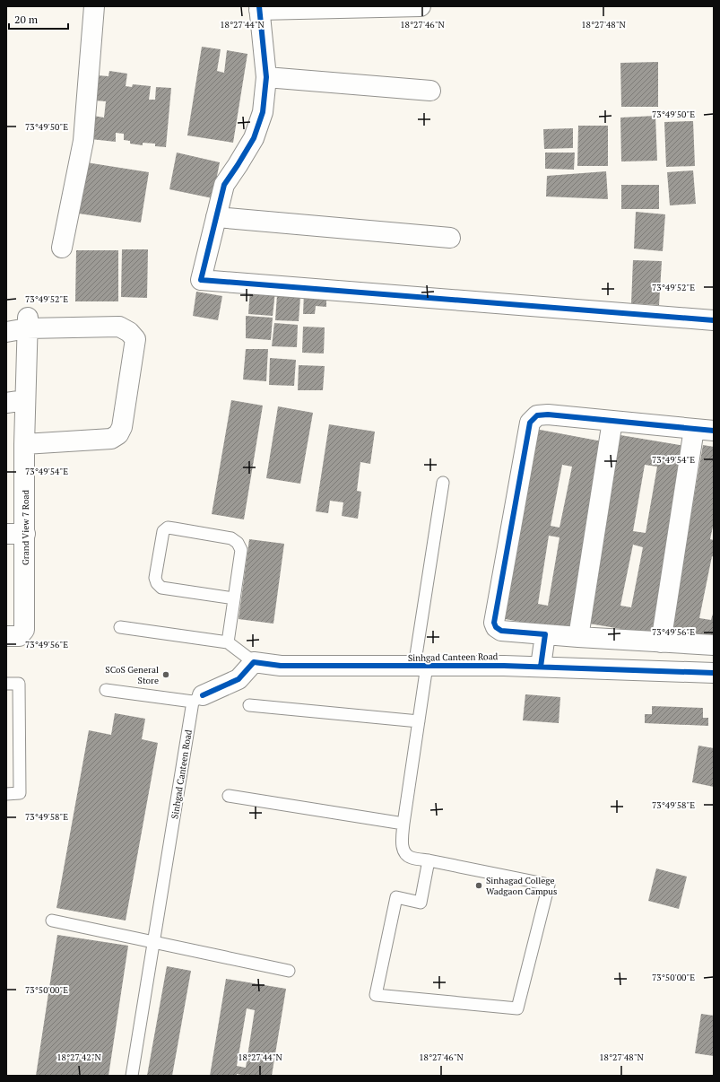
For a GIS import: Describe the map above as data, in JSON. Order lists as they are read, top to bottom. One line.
{"streets":{"street":["Grand View 7 Road","Sinhgad Canteen Road"]},"places":["SCoS General Store","Sinhagad College Wadgaon Campus"],"scale_bar":"20 m","coordinates":["18°27'44\"N","18°27'46\"N","18°27'48\"N","73°49'50\"E","73°49'52\"E","73°49'54\"E","73°49'56\"E","73°49'58\"E","73°50'00\"E","18°27'42\"N"]}
